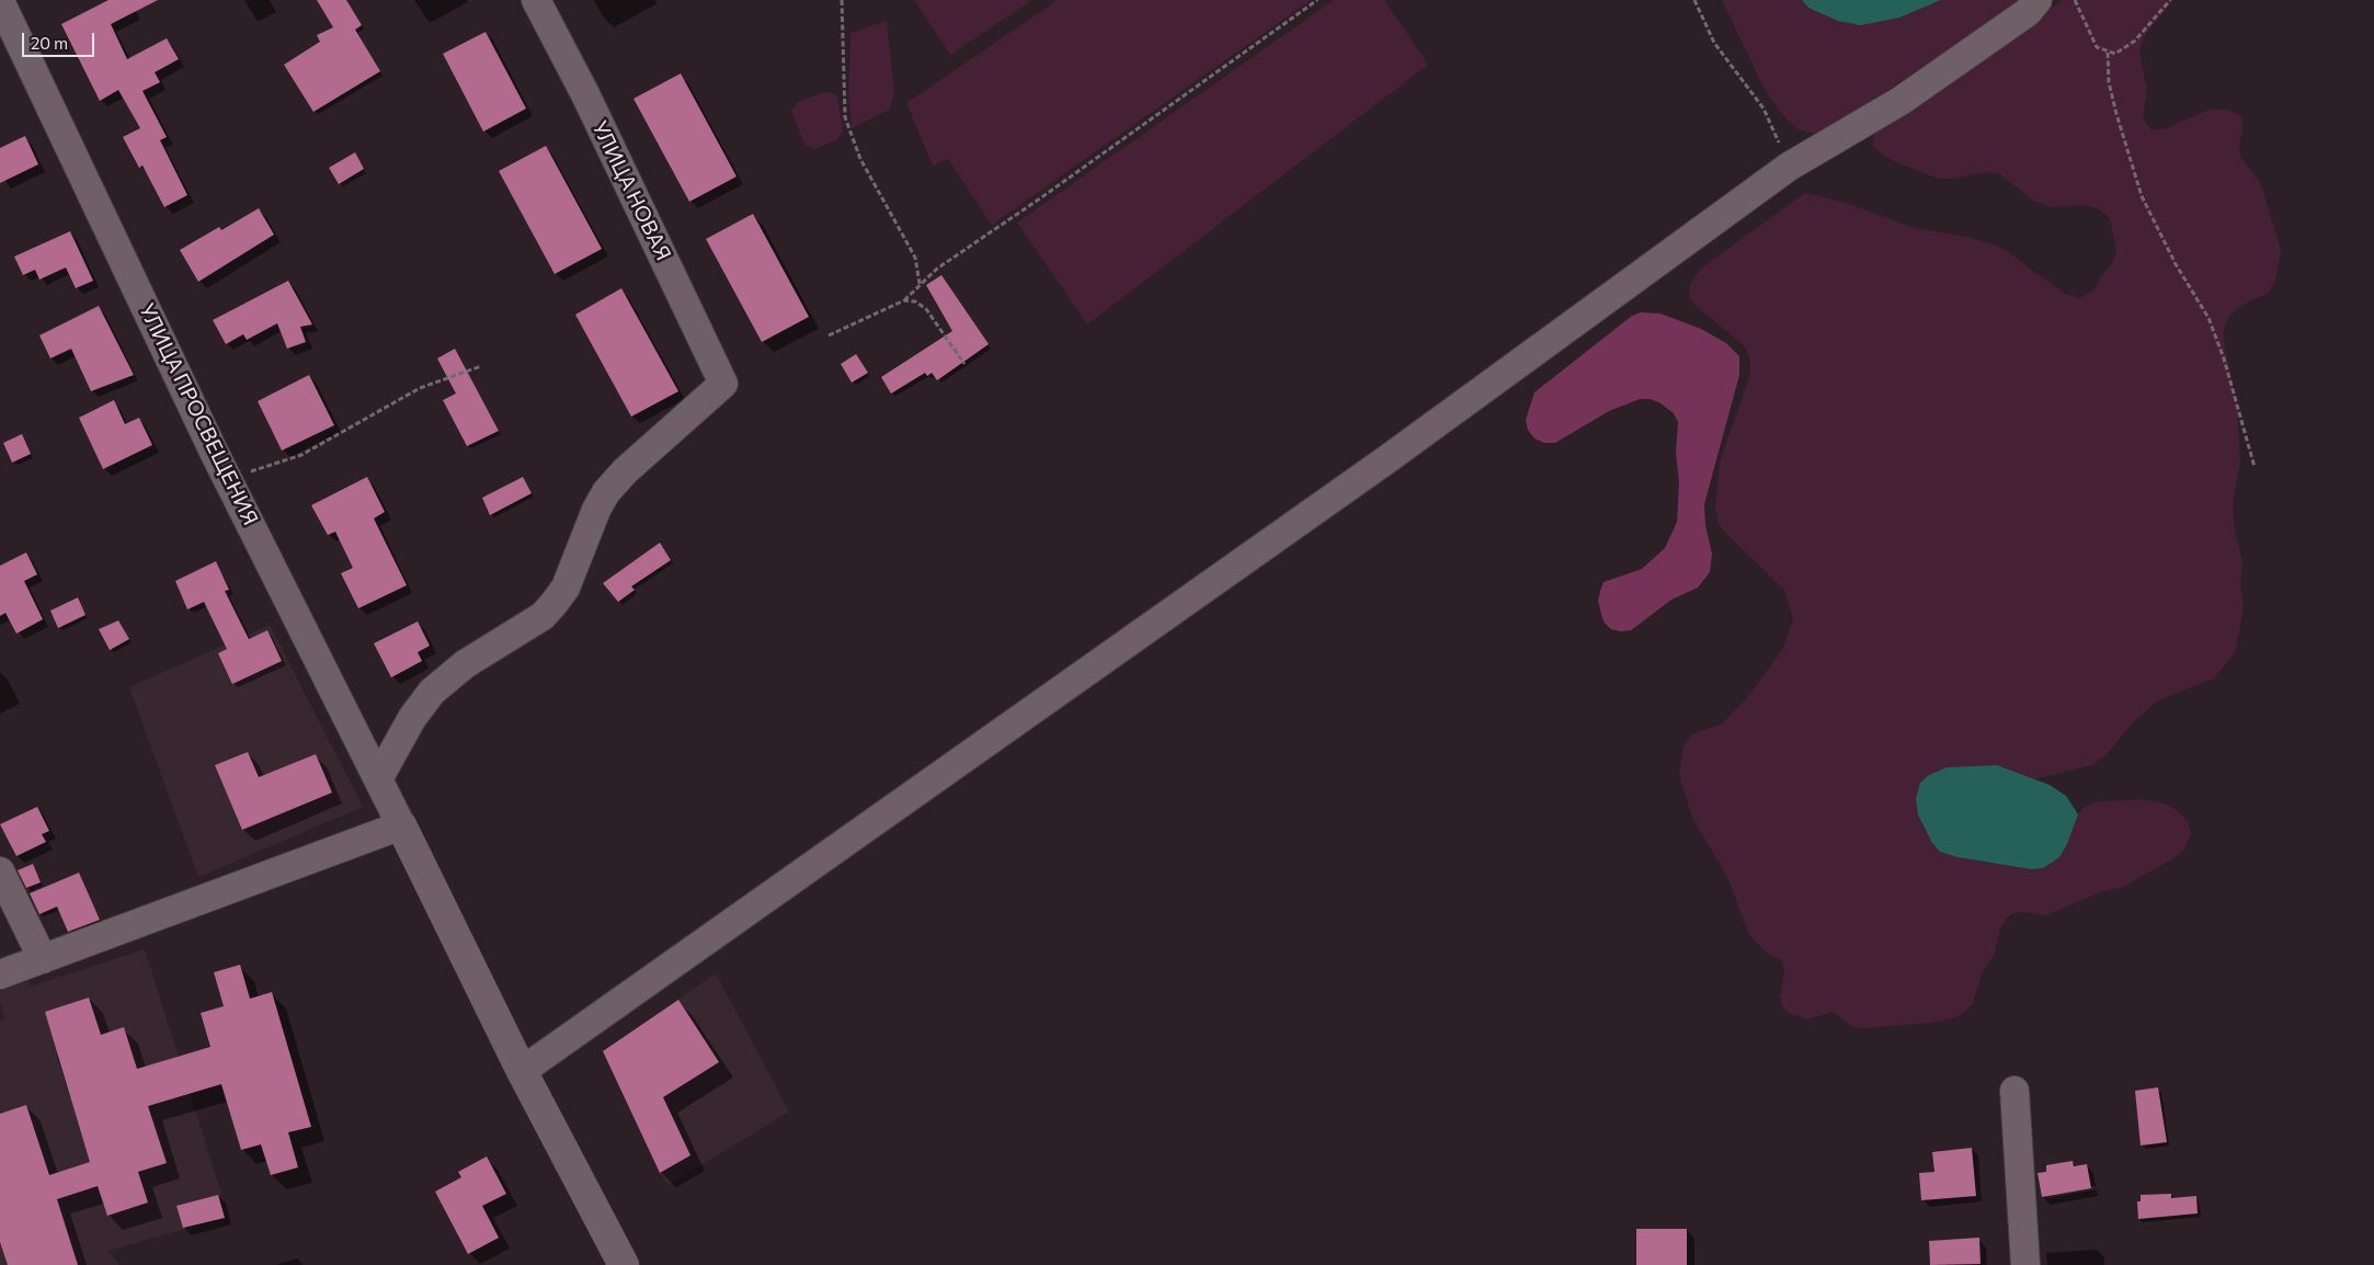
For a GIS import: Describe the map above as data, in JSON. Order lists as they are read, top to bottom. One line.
{"streets":{"street":["УЛИЦА НОВАЯ","УЛИЦА ПРОСВЕЩЕНИЯ"]},"crossings":[["УЛИЦА НОВАЯ","УЛИЦА ПРОСВЕЩЕНИЯ"]],"scale_bar":"20 m"}
